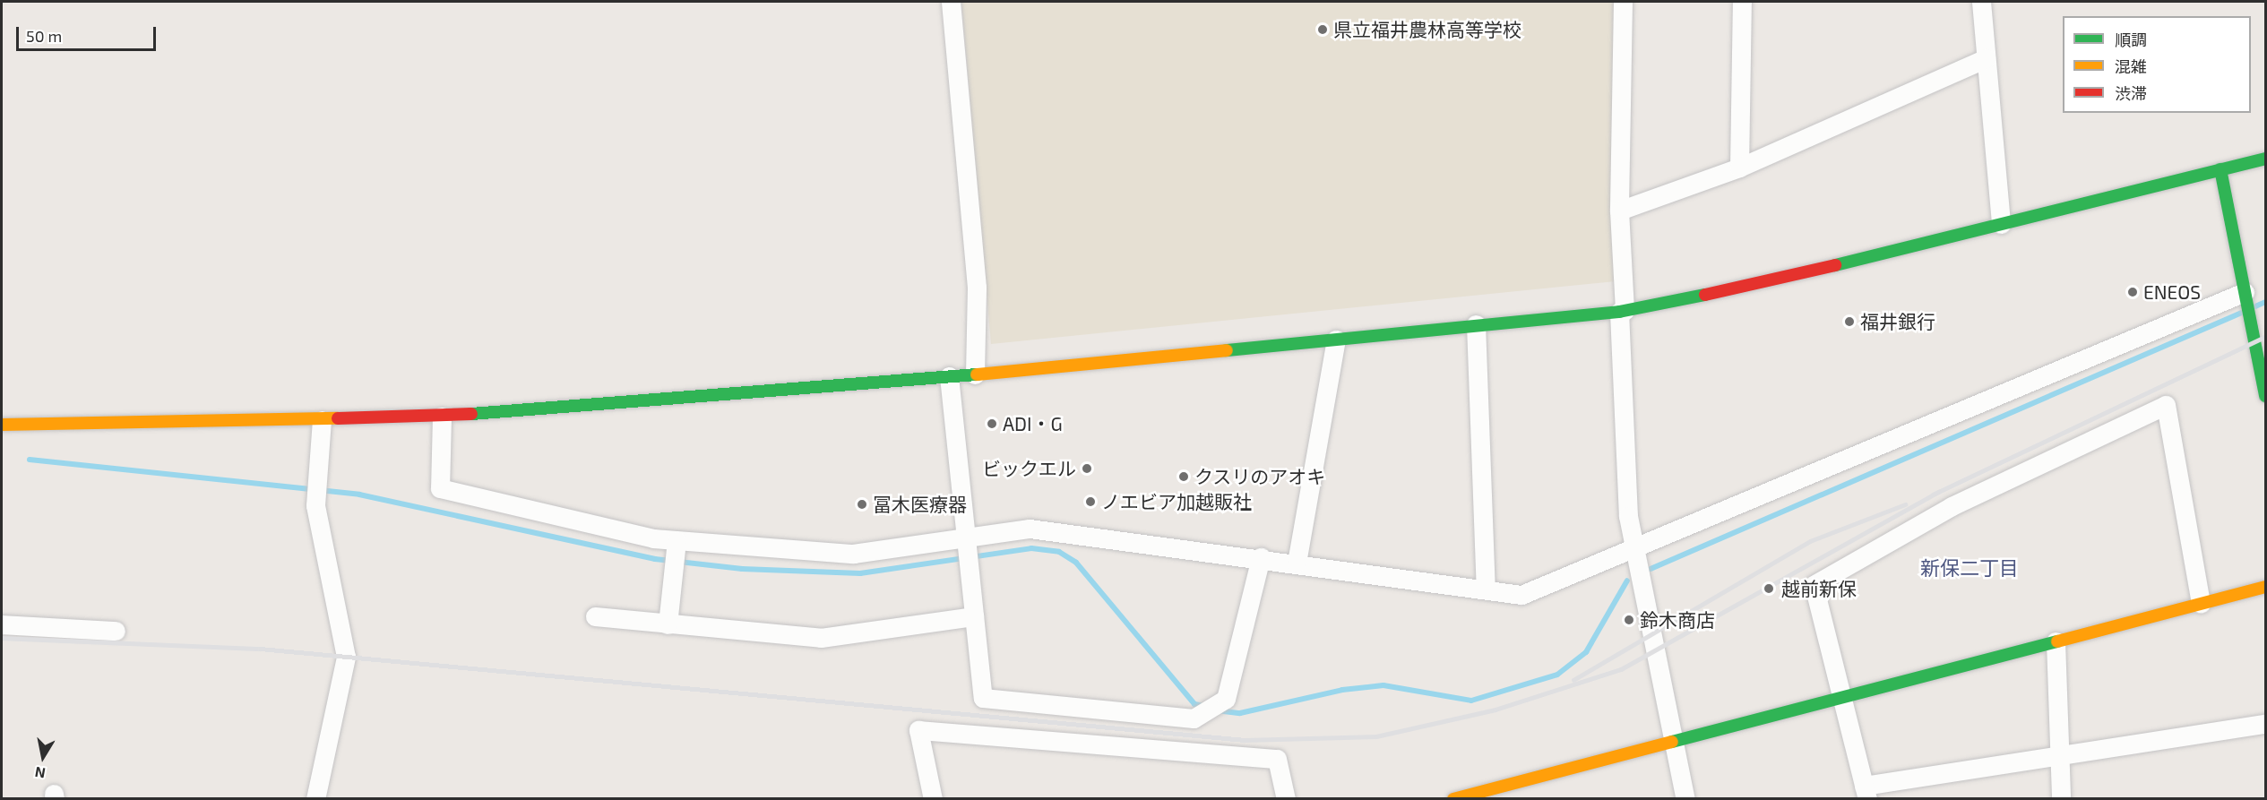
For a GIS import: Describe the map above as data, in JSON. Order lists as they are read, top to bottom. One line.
{"districts":["新保二丁目"],"places":["県立福井農林高等学校","ENEOS","福井銀行","ADI・G","ビックエル","クスリのアオキ","ノエビア加越販社","冨木医療器","越前新保","鈴木商店"],"legend":["順調","混雑","渋滞"],"scale_bar":"50 m","north":"bottom"}
